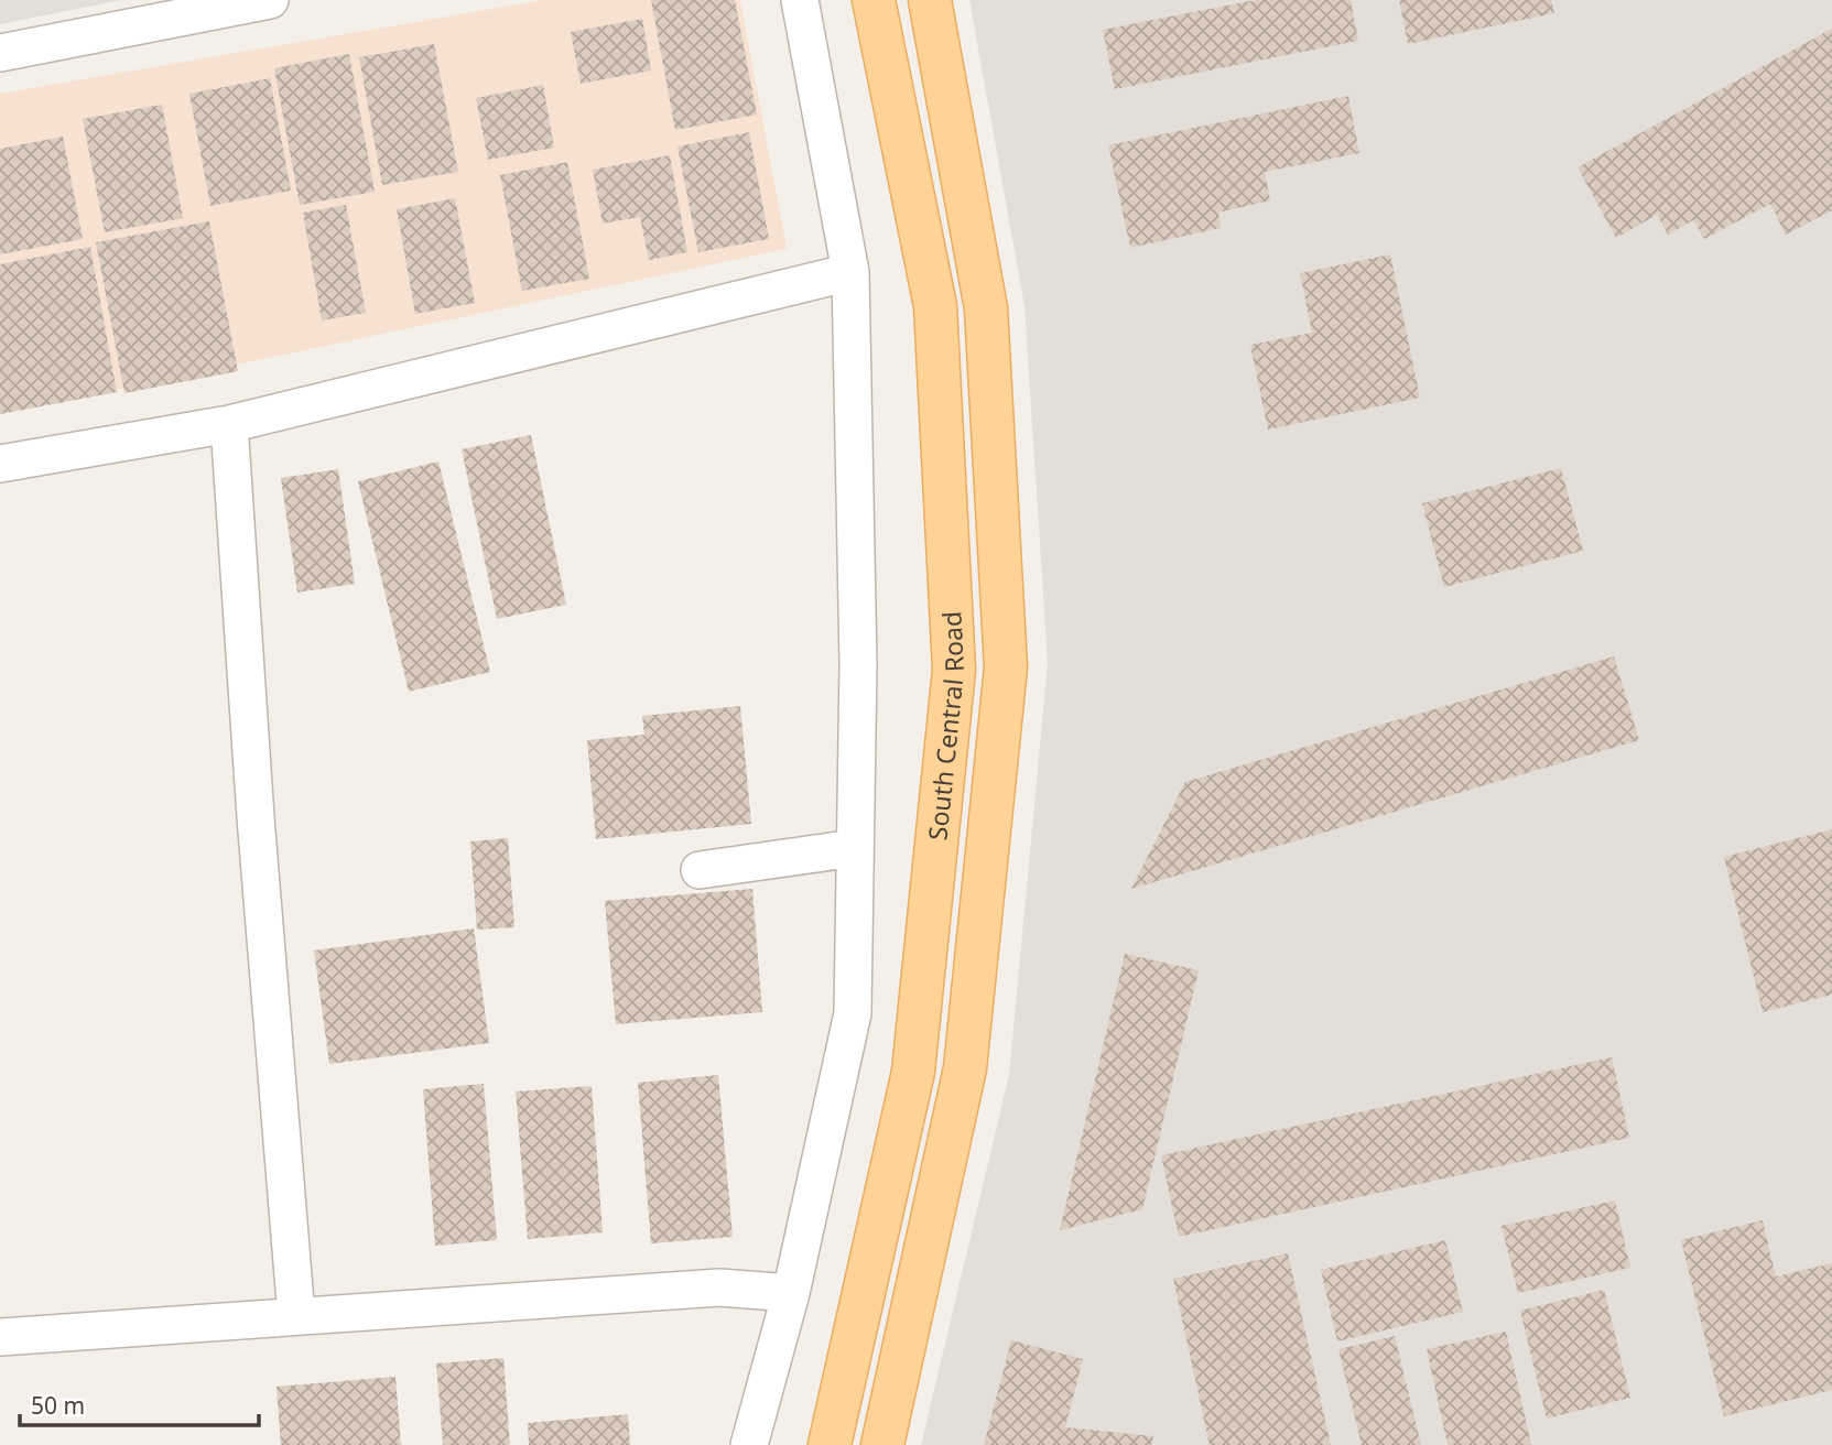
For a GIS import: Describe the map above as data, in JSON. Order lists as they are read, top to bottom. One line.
{"streets":{"main road":["South Central Road"]},"scale_bar":"50 m"}
